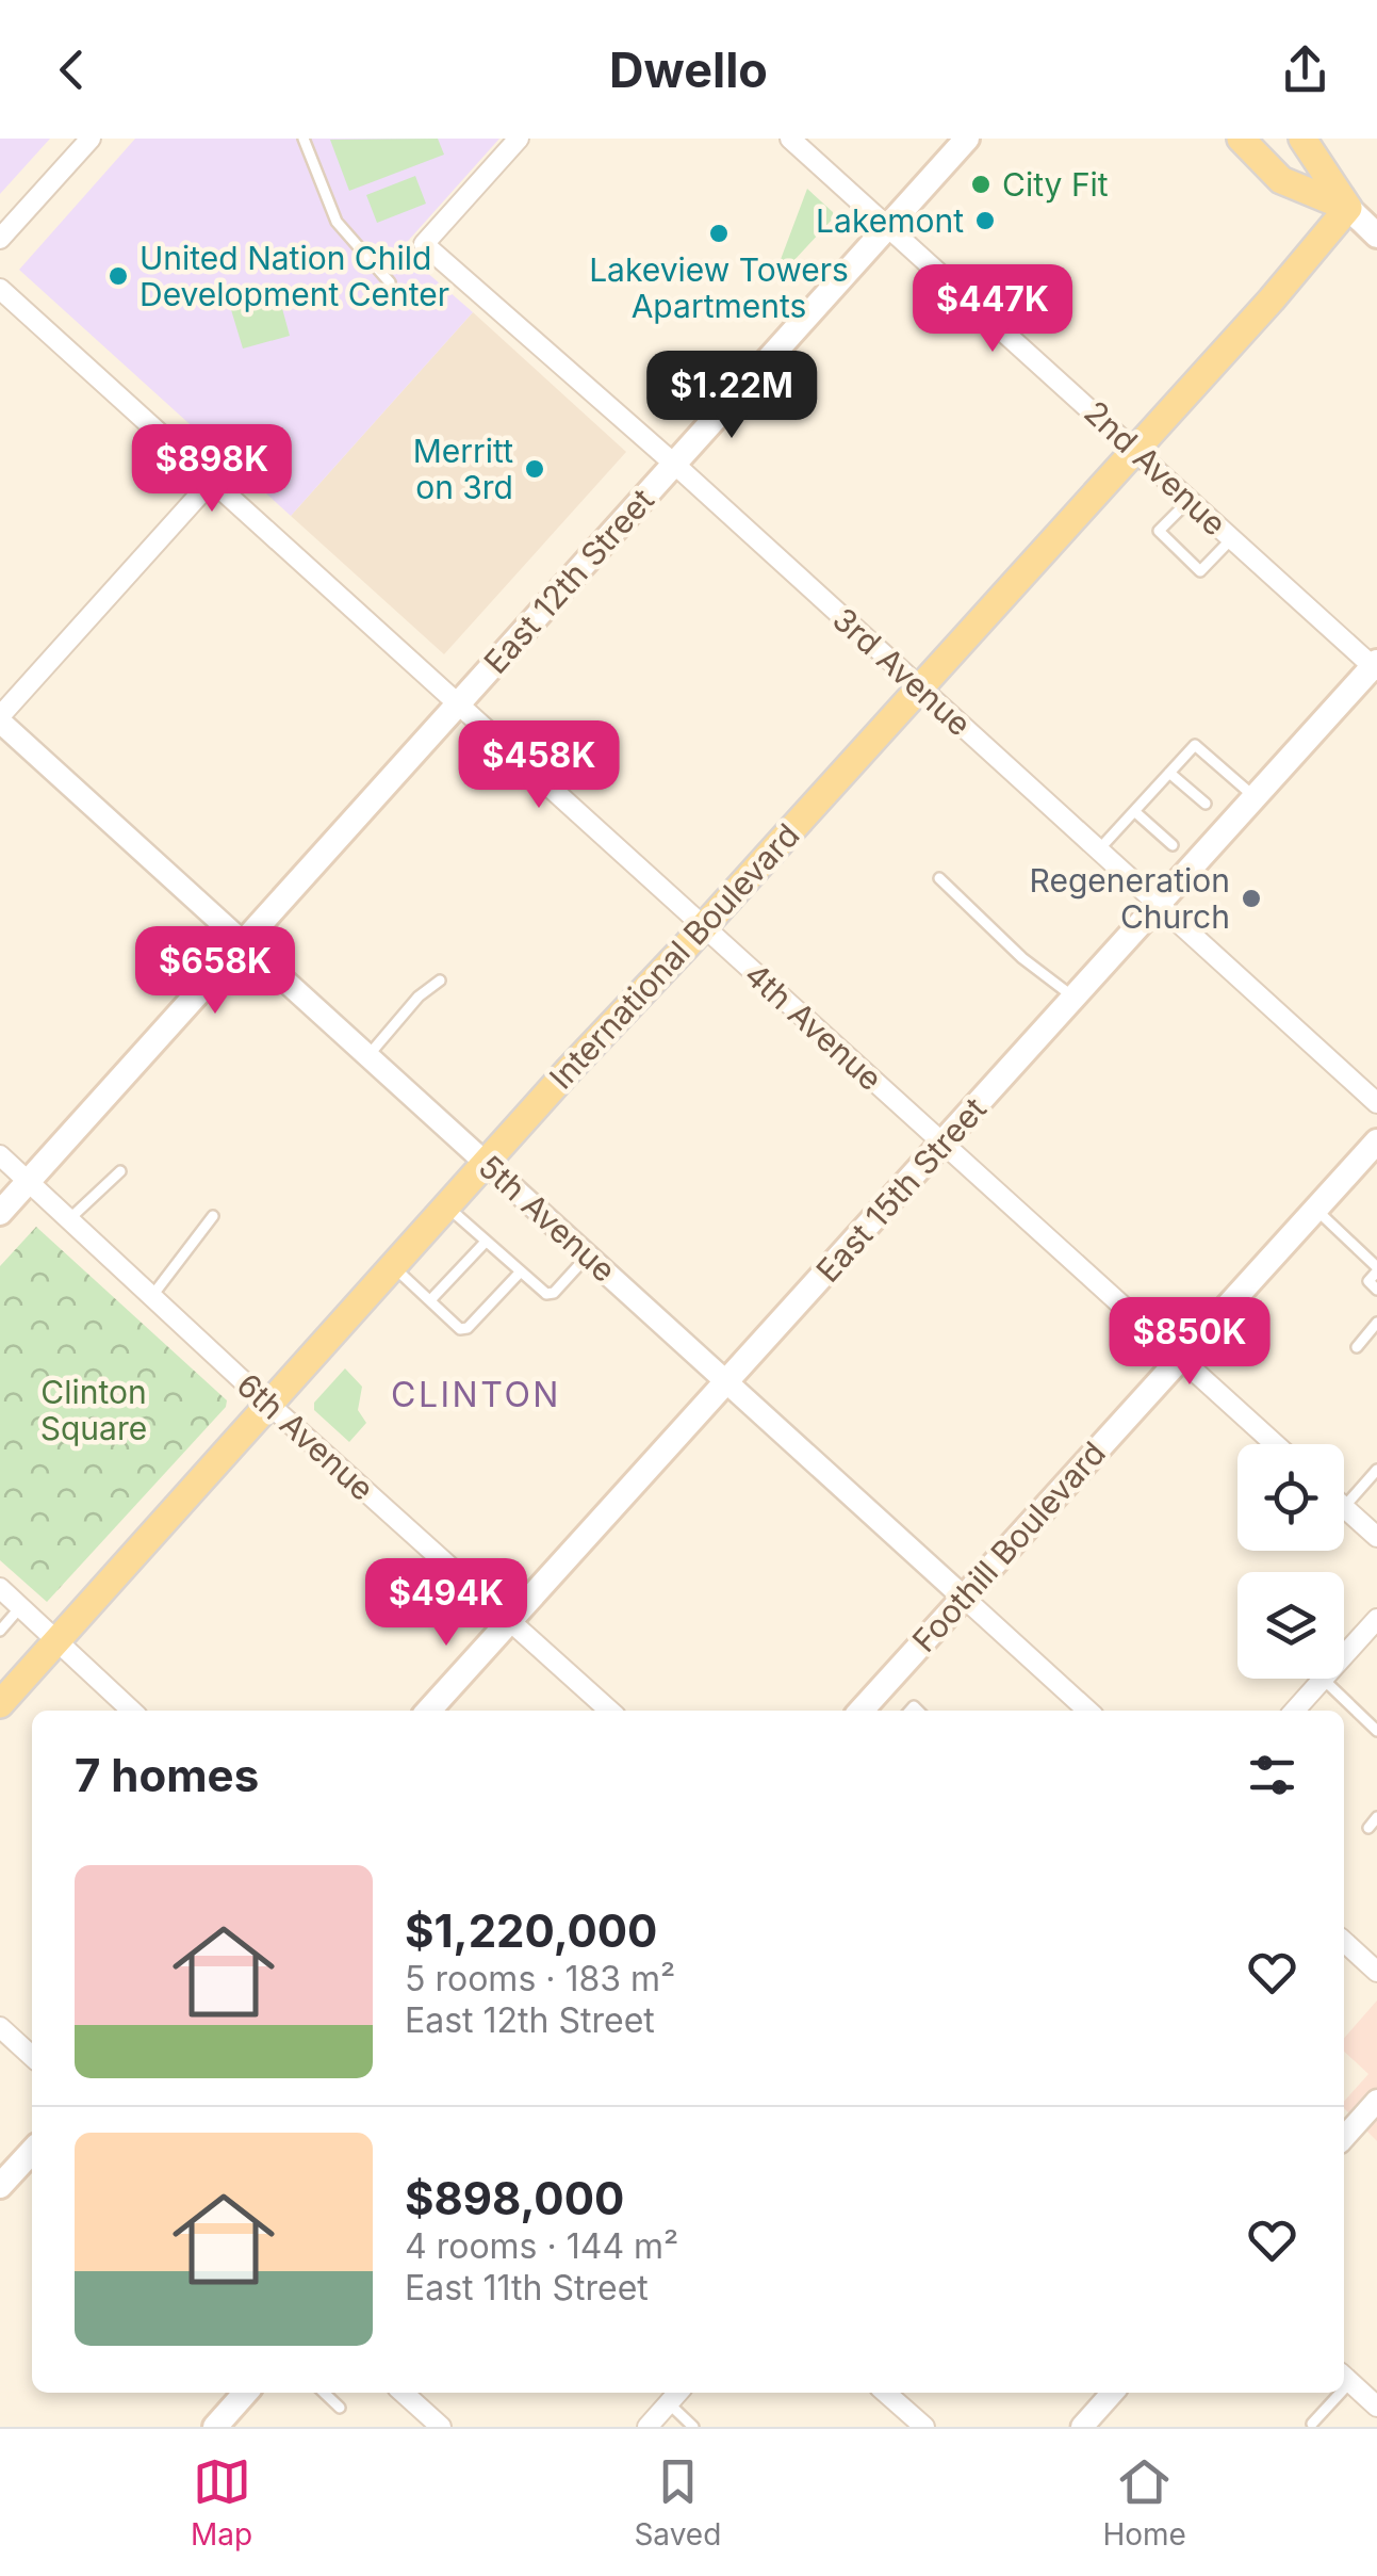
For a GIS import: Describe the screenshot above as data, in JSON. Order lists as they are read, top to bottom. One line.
{"streets":{"main road":["East 12th Street","International Boulevard","East 15th Street","Foothill Boulevard"],"street":["2nd Avenue","3rd Avenue","4th Avenue","5th Avenue","6th Avenue"]},"crossings":[["2nd Avenue","East 12th Street"],["2nd Avenue","International Boulevard"],["2nd Avenue","East 15th Street"],["East 12th Street","3rd Avenue"],["East 12th Street","4th Avenue"],["East 12th Street","5th Avenue"],["East 12th Street","6th Avenue"],["3rd Avenue","International Boulevard"],["3rd Avenue","East 15th Street"],["International Boulevard","4th Avenue"],["International Boulevard","5th Avenue"],["International Boulevard","6th Avenue"],["4th Avenue","East 15th Street"],["4th Avenue","Foothill Boulevard"],["East 15th Street","5th Avenue"],["East 15th Street","6th Avenue"],["5th Avenue","Foothill Boulevard"]],"districts":["CLINTON"],"parks":["Clinton Square"],"places":["City Fit","Lakemont","Lakeview Towers Apartments","United Nation Child Development Center","Merritt on 3rd","Regeneration Church"],"page":{"header":"Dwello","price":["$447K","$1.22M","$898K","$458K","$658K","$850K","$494K"],"heading":"7 homes","list":[{"name":"$1,220,000","note":"5 rooms · 183 m² · East 12th Street"},{"name":"$898,000","note":"4 rooms · 144 m² · East 11th Street"}],"tabs":["Map","Saved","Home"]}}
